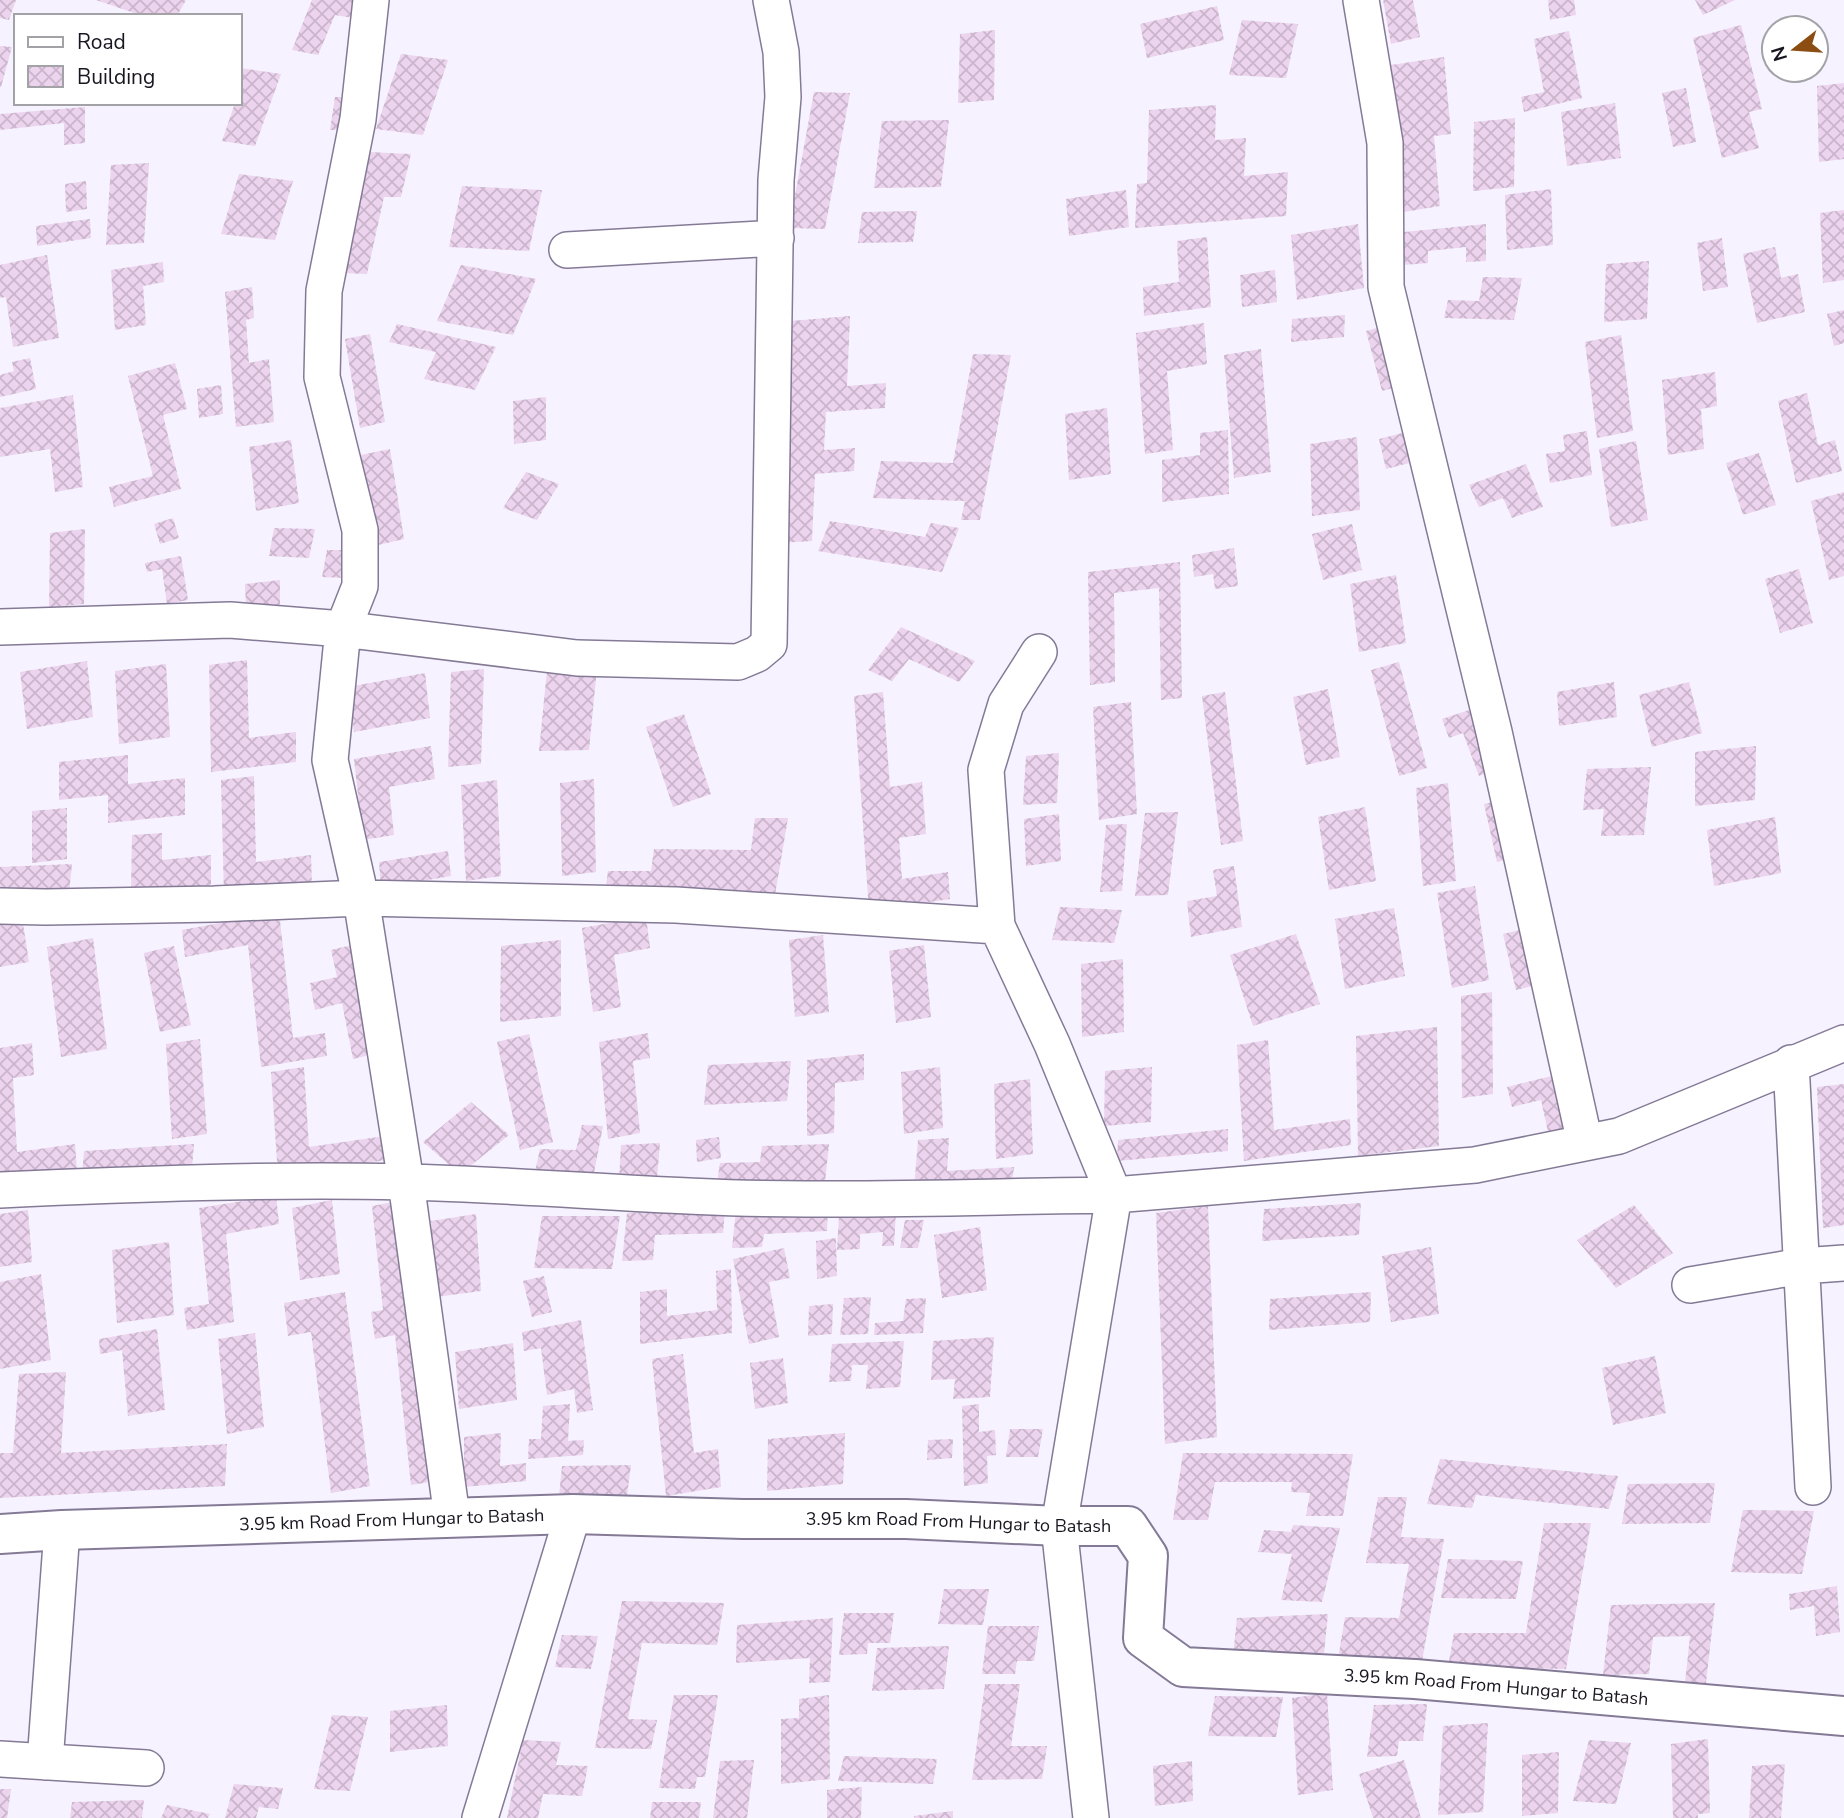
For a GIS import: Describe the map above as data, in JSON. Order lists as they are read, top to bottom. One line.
{"streets":{"street":["3.95 km Road From Hungar to Batash"]},"legend":["Road","Building"],"north":"left"}
